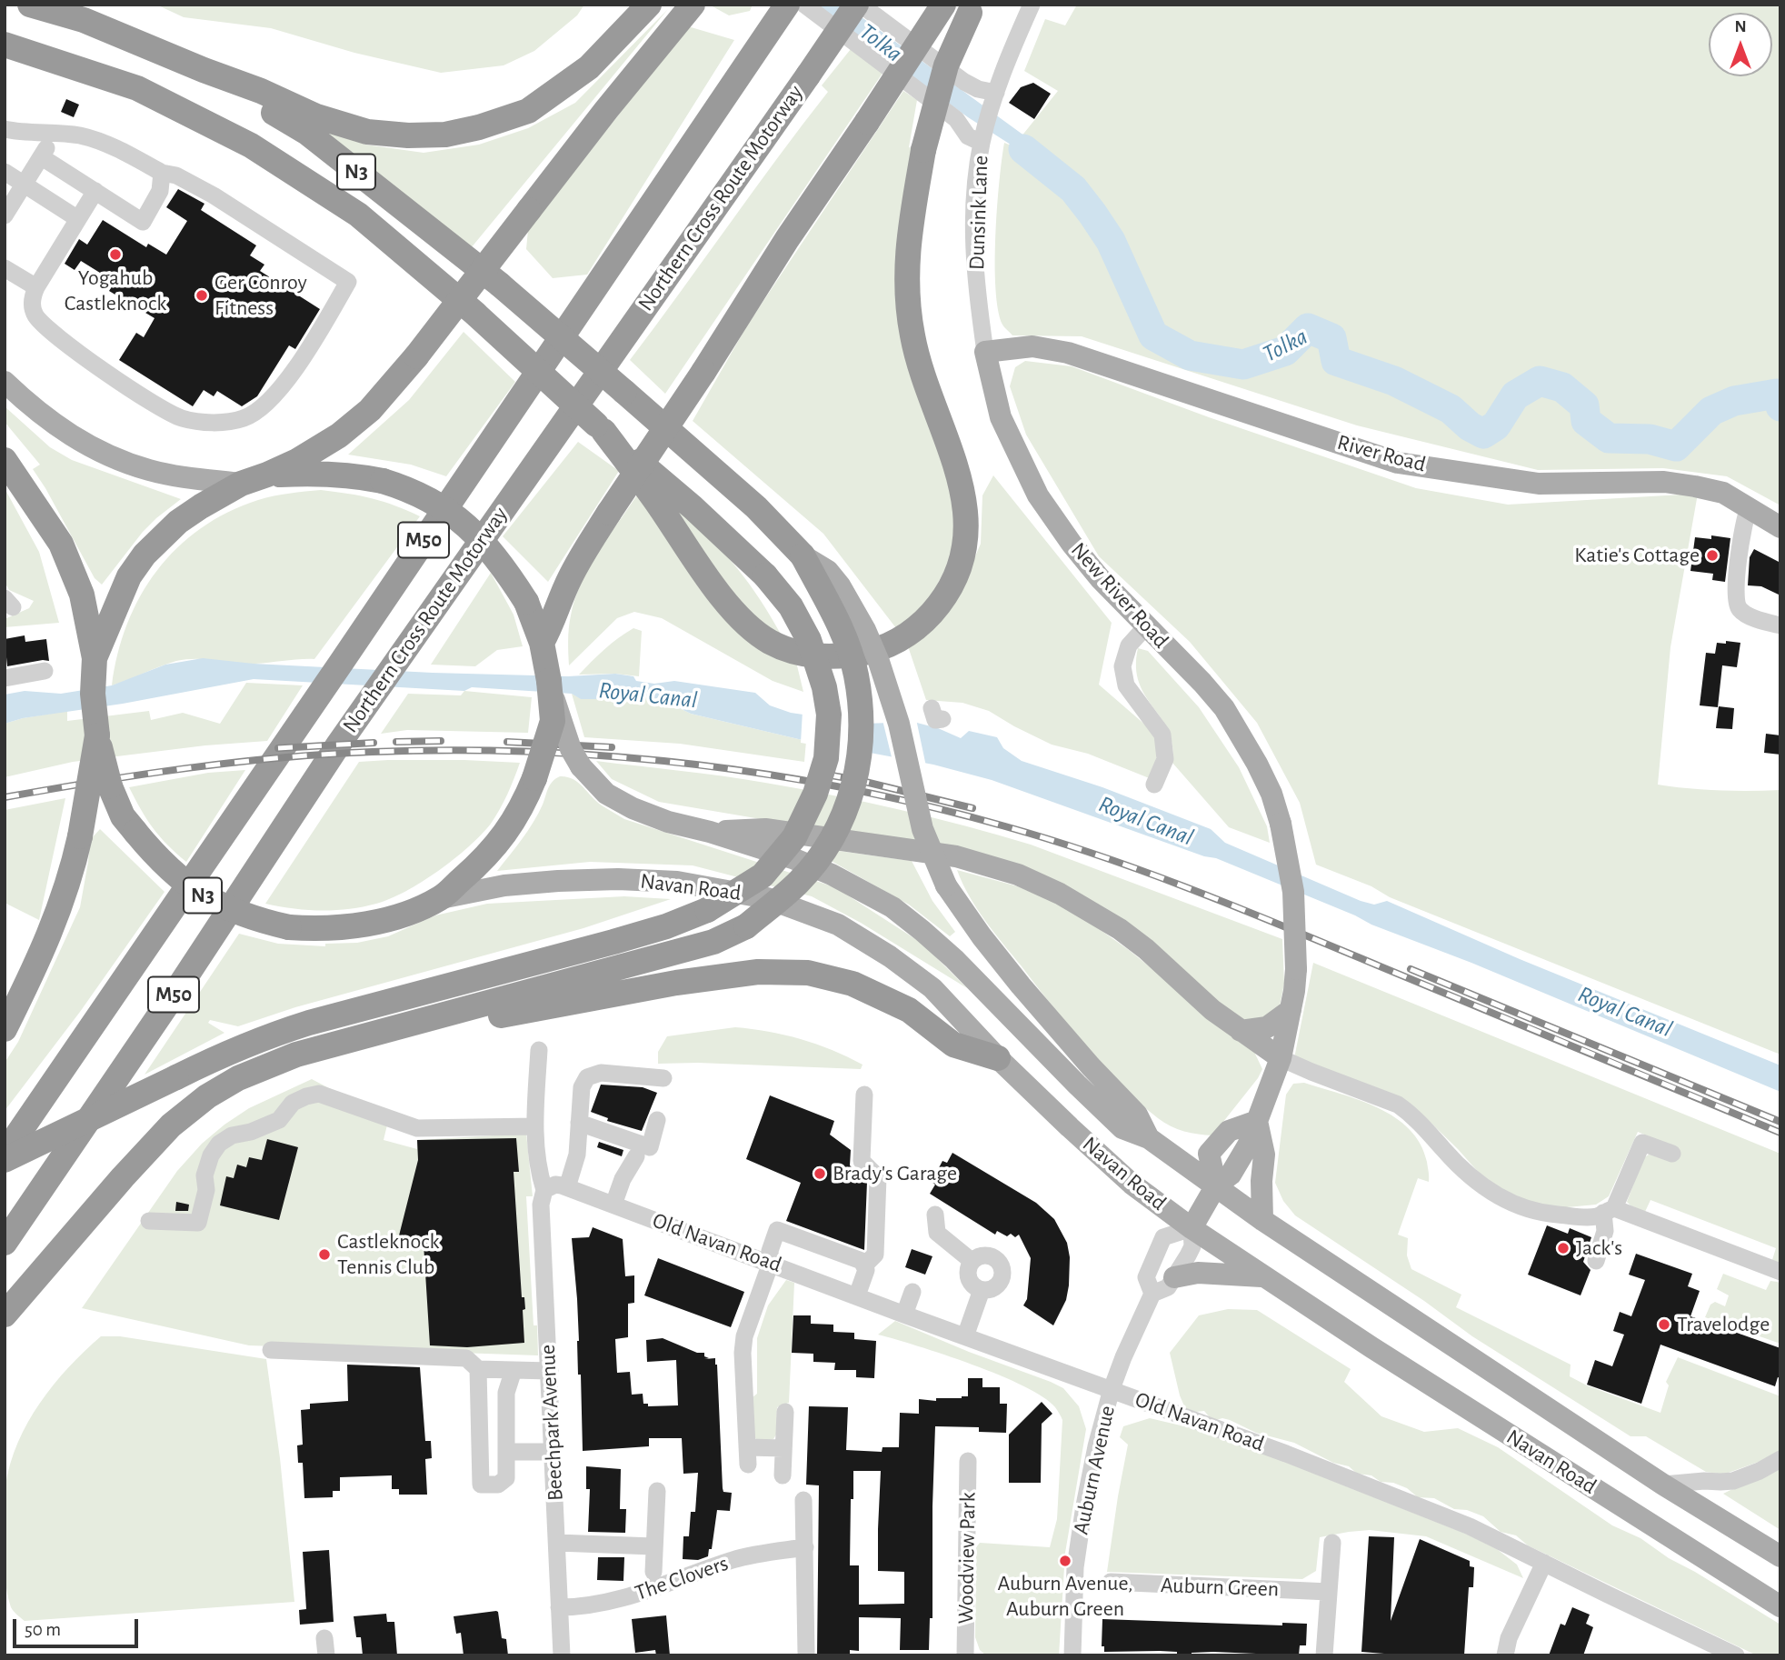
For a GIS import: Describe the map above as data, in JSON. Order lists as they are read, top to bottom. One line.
{"streets":{"highway":["N3","Northern Cross Route Motorway","M50"],"main road":["River Road","New River Road","Navan Road"],"street":["Dunsink Lane","Old Navan Road","Beechpark Avenue","Auburn Avenue","Woodview Park","The Clovers","Auburn Green"]},"crossings":[["N3","Navan Road"],["Dunsink Lane","River Road"],["Dunsink Lane","New River Road"],["River Road","New River Road"],["Navan Road","Auburn Avenue"],["Old Navan Road","Beechpark Avenue"],["Old Navan Road","Auburn Avenue"],["Beechpark Avenue","The Clovers"]],"water":["Tolka","Royal Canal"],"places":["Yogahub Castleknock","Ger Conroy Fitness","Katie's Cottage","Brady's Garage","Jack's","Castleknock Tennis Club","Travelodge","Auburn Avenue, Auburn Green"],"scale_bar":"50 m","north":"top"}
